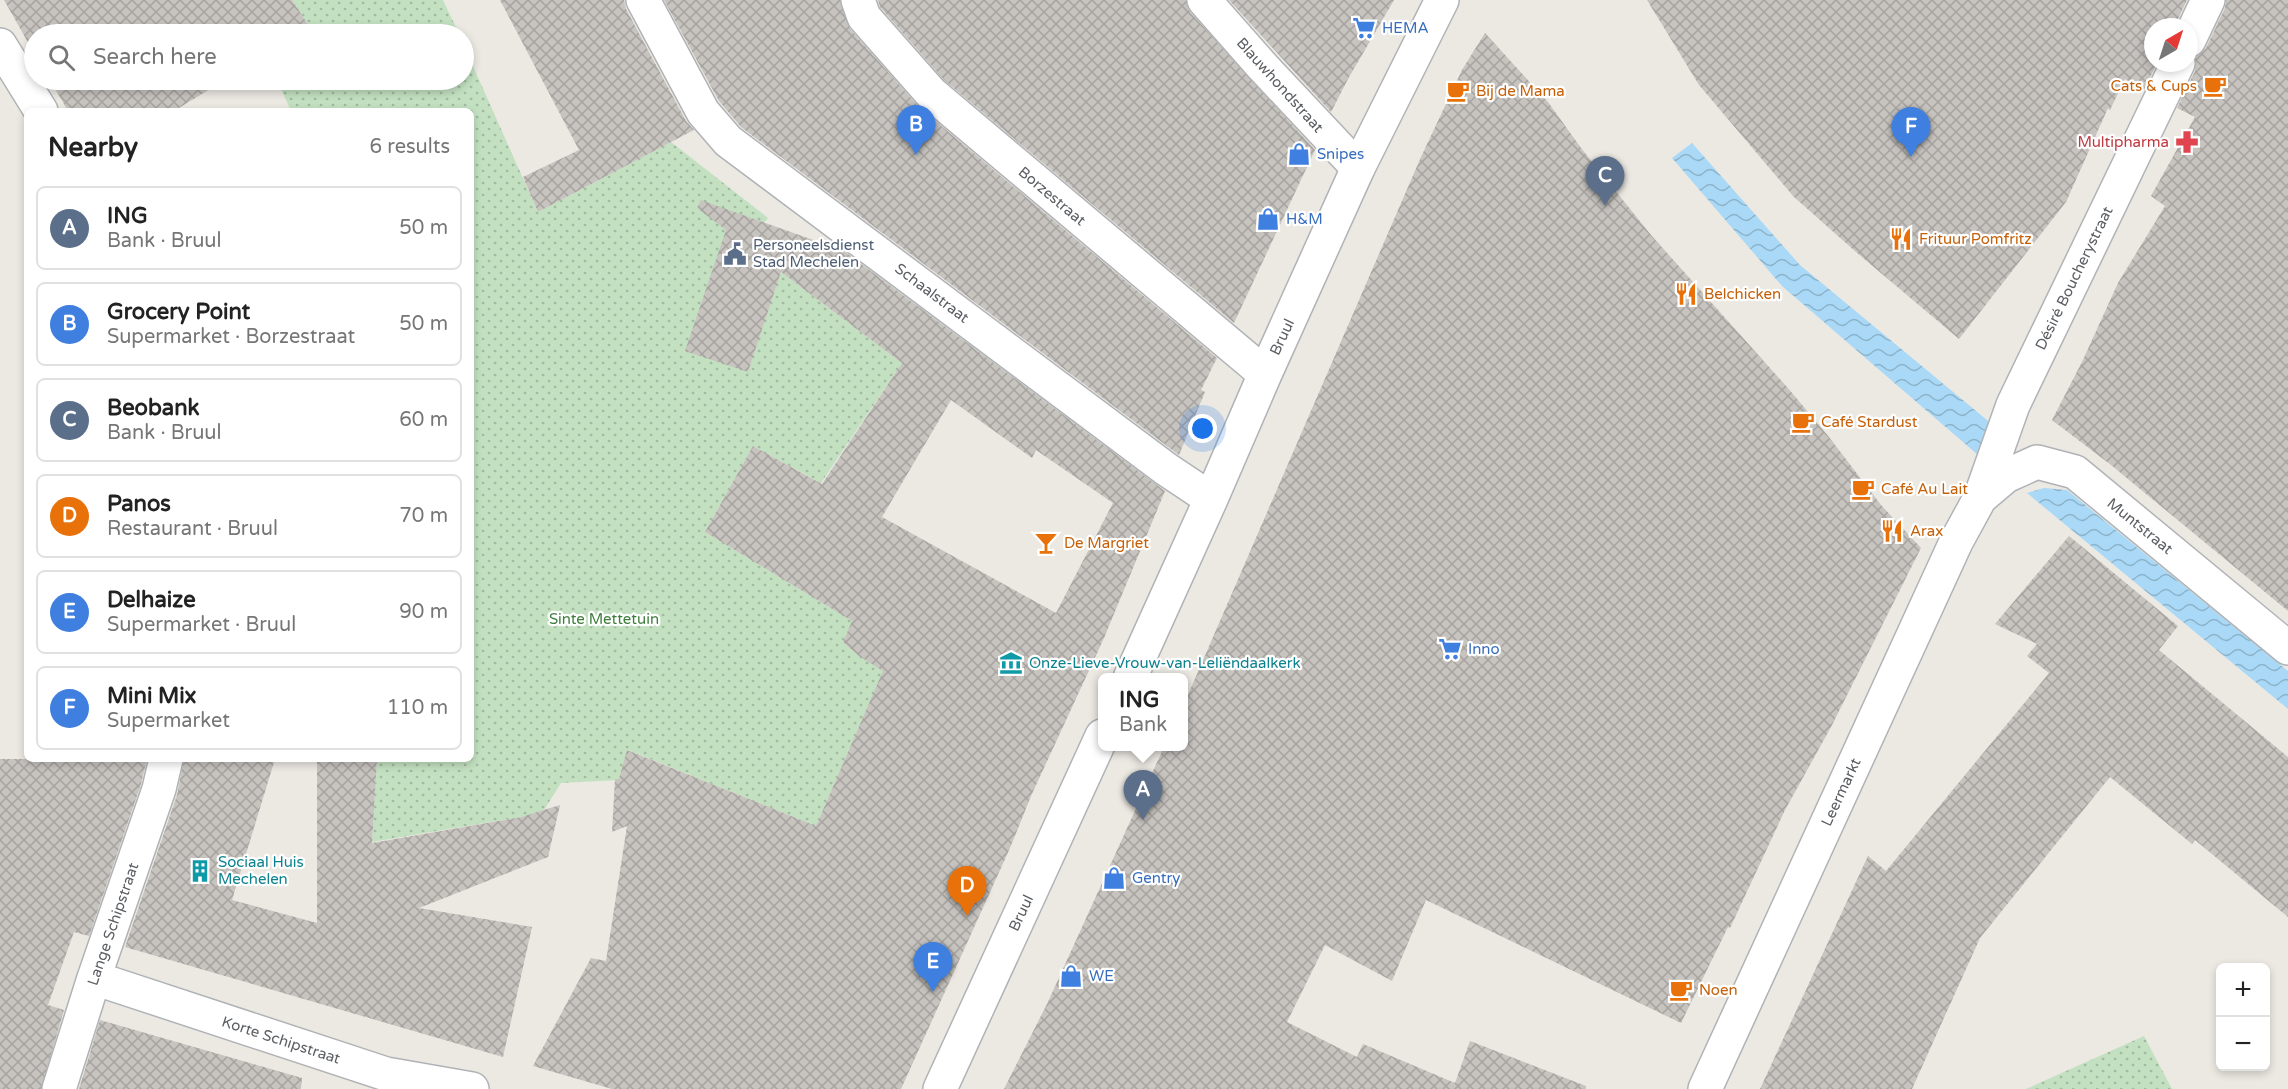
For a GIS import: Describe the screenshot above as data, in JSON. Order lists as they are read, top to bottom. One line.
{"streets":{"street":["Blauwhondstraat","Borzestraat","Désiré Boucherystraat","Schaalstraat","Bruul","Muntstraat","Leermarkt","Lange Schipstraat","Korte Schipstraat"]},"crossings":[["Blauwhondstraat","Bruul"],["Borzestraat","Bruul"],["Désiré Boucherystraat","Muntstraat"],["Désiré Boucherystraat","Leermarkt"],["Schaalstraat","Bruul"],["Muntstraat","Leermarkt"],["Lange Schipstraat","Korte Schipstraat"]],"parks":["Sinte Mettetuin"],"places":{"supermarket":["HEMA","Inno"],"cafe":["Cats & Cups","Bij de Mama","Café Stardust","Café Au Lait","Noen"],"pharmacy":["Multipharma"],"shop":["Snipes","H&M","Gentry","WE"],"restaurant":["Frituur Pomfritz","Belchicken","Arax"],"public building":["Personeelsdienst Stad Mechelen"],"bar":["De Margriet"],"museum":["Onze-Lieve-Vrouw-van-Leliëndaalkerk"],"building":["Sociaal Huis Mechelen"]},"north":"top right","page":{"search":"Search here","pins":["B","F","C","A","D","E"],"heading":["Nearby","6 results"],"list":[{"mark":"A","name":"ING","note":"Bank · Bruul","value":"50 m"},{"mark":"B","name":"Grocery Point","note":"Supermarket · Borzestraat","value":"50 m"},{"mark":"C","name":"Beobank","note":"Bank · Bruul","value":"60 m"},{"mark":"D","name":"Panos","note":"Restaurant · Bruul","value":"70 m"},{"mark":"E","name":"Delhaize","note":"Supermarket · Bruul","value":"90 m"},{"mark":"F","name":"Mini Mix","note":"Supermarket","value":"110 m"}],"popup":["ING","Bank"],"map_buttons":["+","−"]}}
